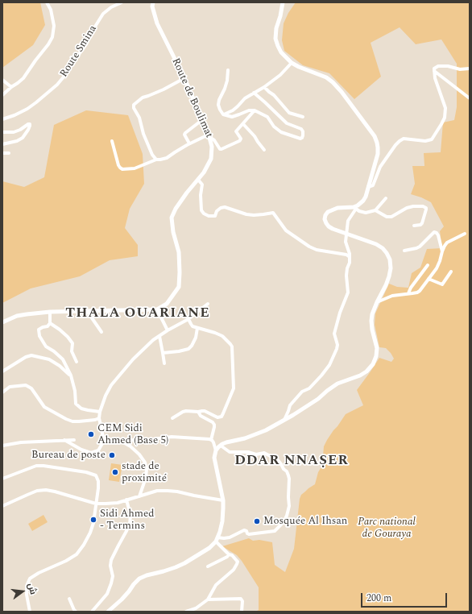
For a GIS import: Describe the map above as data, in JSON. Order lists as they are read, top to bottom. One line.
{"streets":{"main road":["Route de Boulimat"],"street":["Route Smina"]},"districts":["THALA OUARIANE","DDAR NNAṢER"],"parks":["Parc national de Gouraya"],"places":["CEM Sidi Ahmed (Base 5)","Bureau de poste","stade de proximité","Sidi Ahmed - Termins","Mosquée Al Ihsan"],"scale_bar":"200 m","north":"right"}
